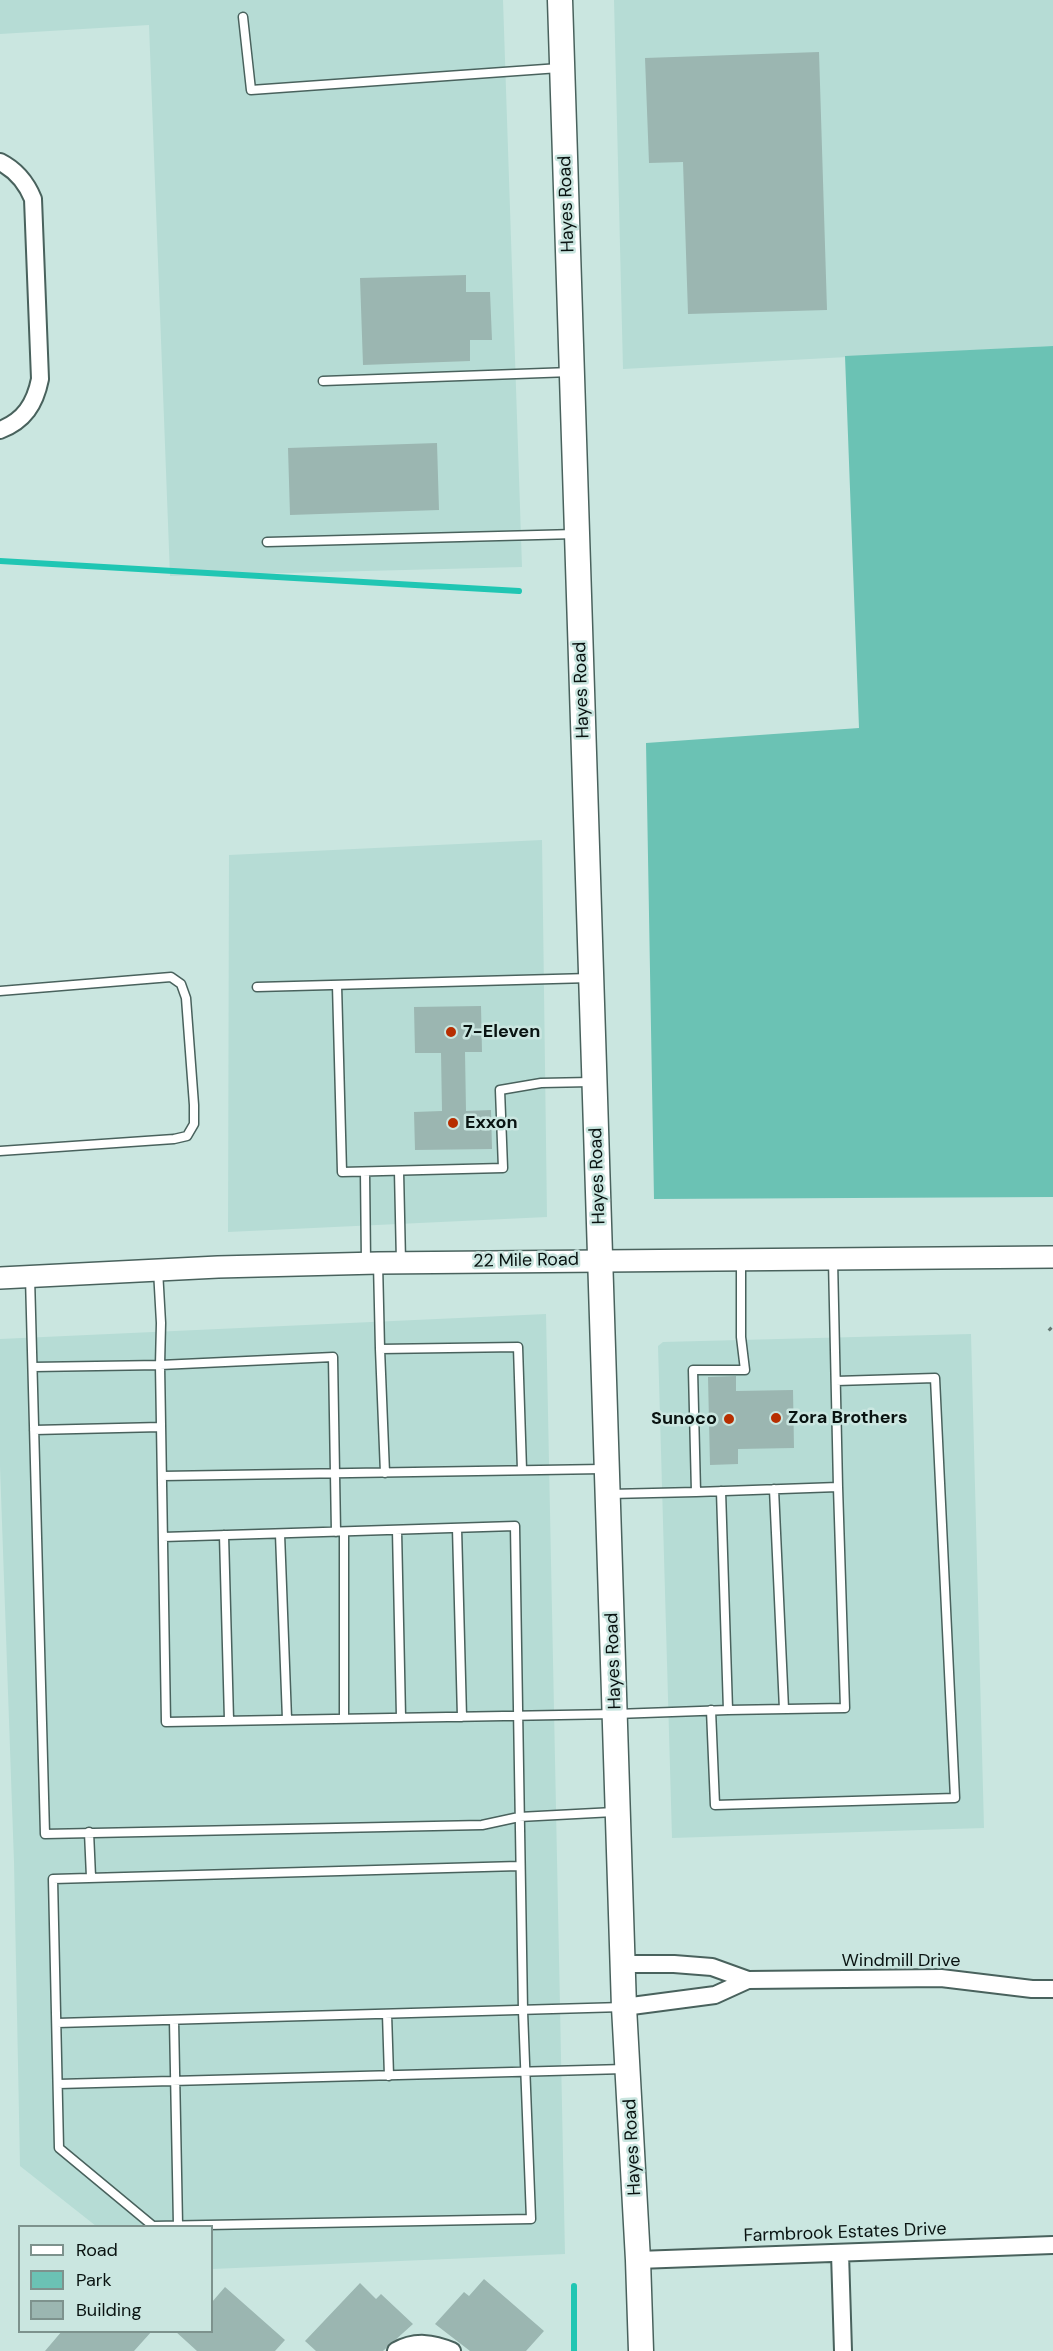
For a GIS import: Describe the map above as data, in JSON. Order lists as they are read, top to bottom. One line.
{"streets":{"main road":["Hayes Road"],"street":["22 Mile Road","Windmill Drive","Farmbrook Estates Drive"]},"crossings":[["Hayes Road","22 Mile Road"],["Hayes Road","Windmill Drive"],["Hayes Road","Farmbrook Estates Drive"]],"places":["7-Eleven","Exxon","Zora Brothers","Sunoco"],"legend":["Road","Park","Building"]}
